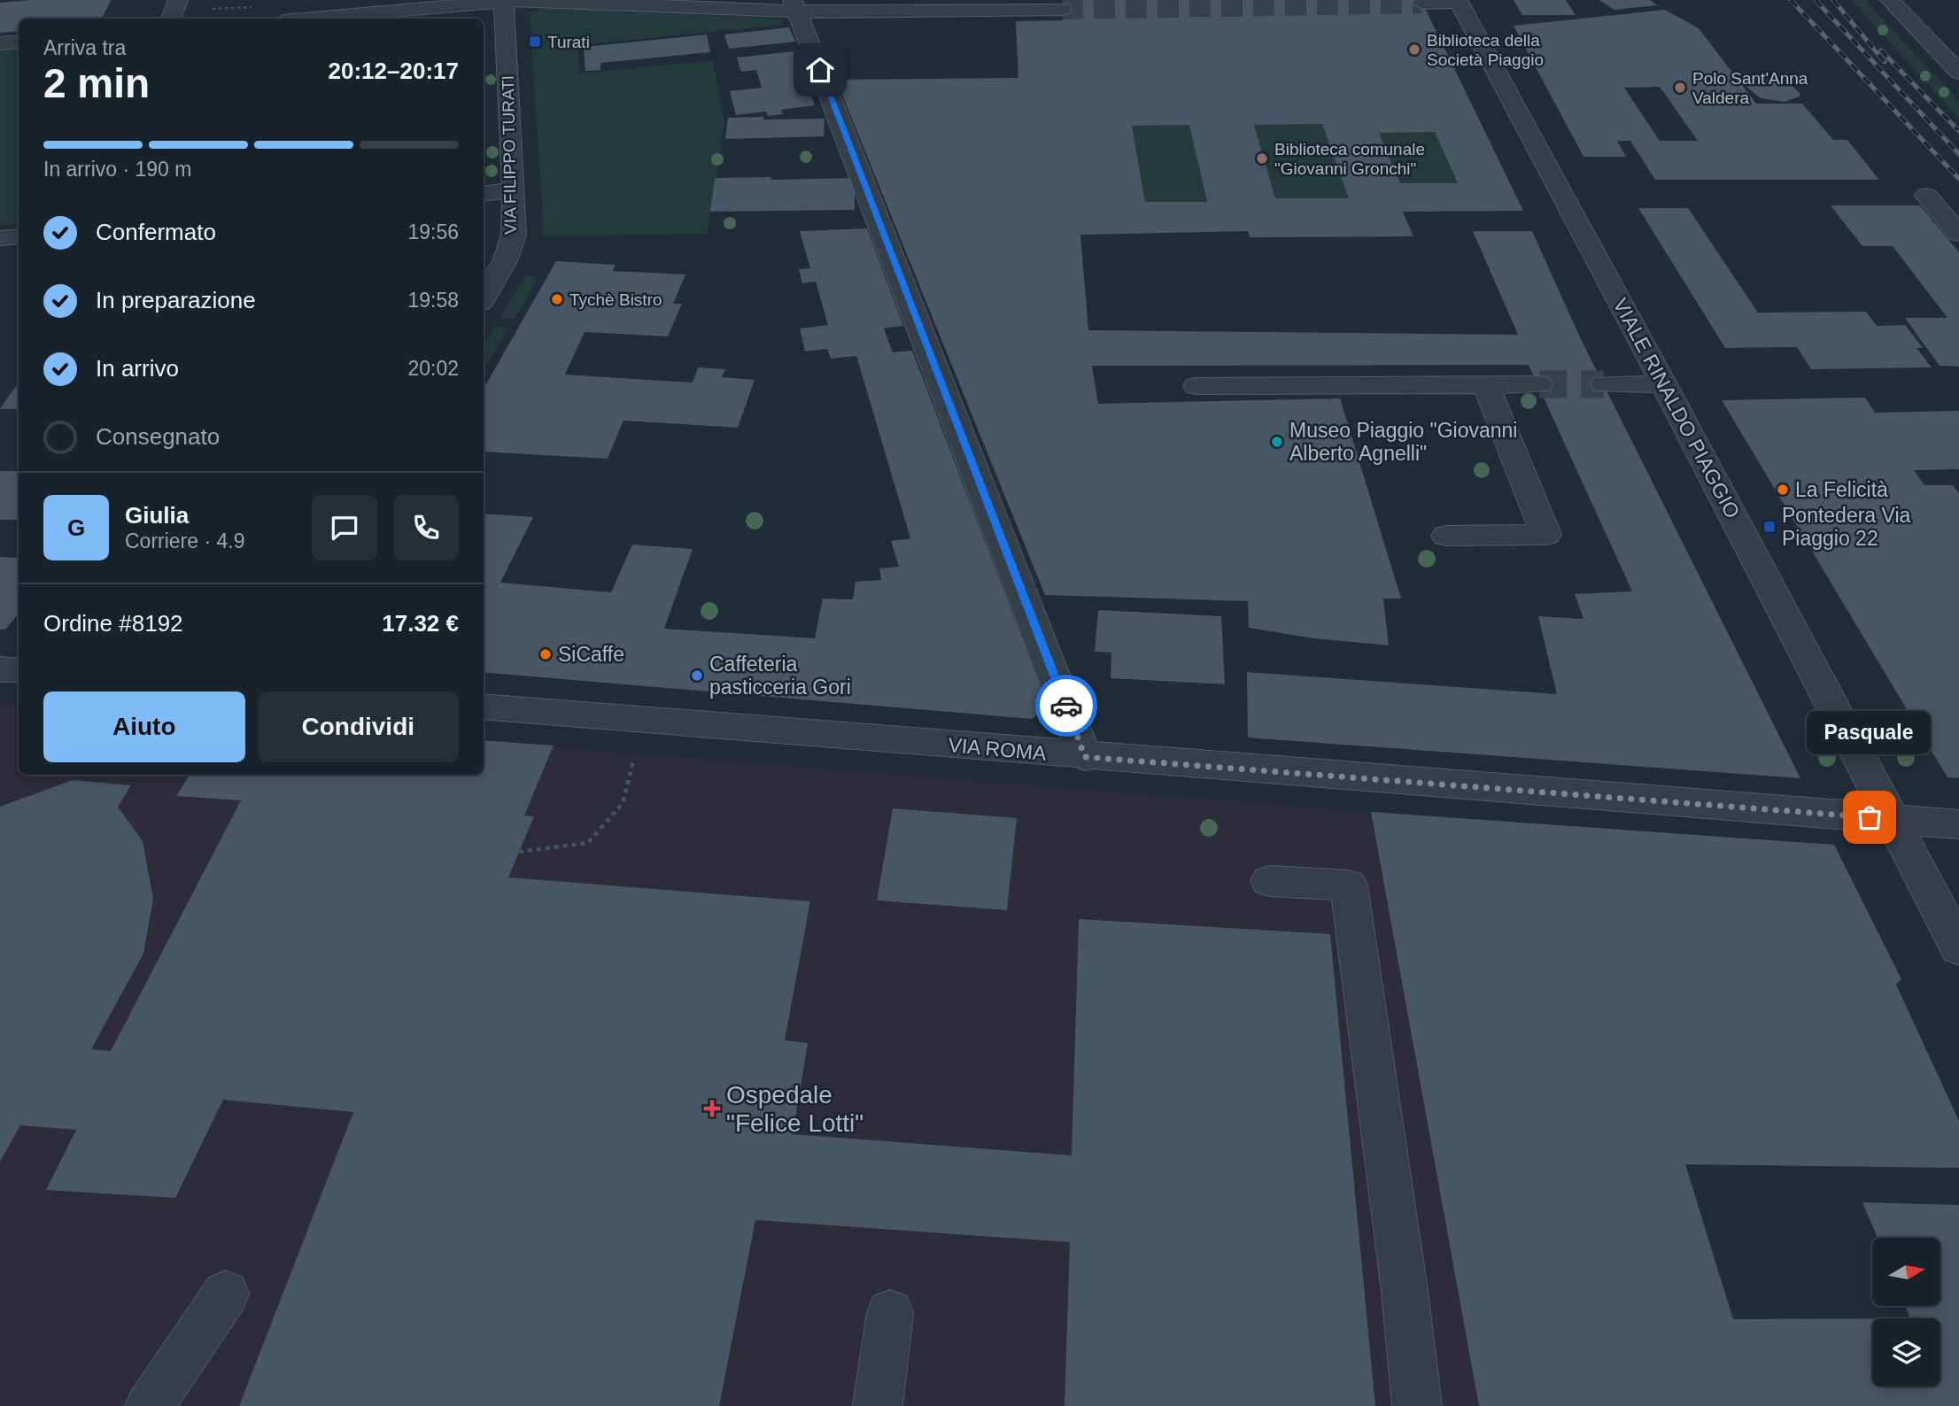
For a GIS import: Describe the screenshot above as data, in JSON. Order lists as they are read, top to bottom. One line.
{"streets":{"street":["VIA FILIPPO TURATI","VIALE RINALDO PIAGGIO","VIA ROMA"]},"crossings":[["VIALE RINALDO PIAGGIO","VIA ROMA"]],"places":{"transit":["Turati","Pontedera Via Piaggio 22"],"other":["Biblioteca della Società Piaggio","Polo Sant'Anna Valdera","Biblioteca comunale \"Giovanni Gronchi\"","Tychè Bistro","Museo Piaggio \"Giovanni Alberto Agnelli\"","La Felicità","SiCaffe","Caffeteria pasticceria Gori","Pasquale"],"health":["Ospedale \"Felice Lotti\""]},"north":"right","page":{"heading":["2 min","Arriva tra","20:12–20:17"],"panel":["Giulia","Corriere · 4.9","Ordine #8192","17.32 €"],"bar":"In arrivo · 190 m","list":[["Confermato","19:56"],["In preparazione","19:58"],["In arrivo","20:02"],"Consegnato"],"round":"G","buttons":["Aiuto","Condividi"],"bubble":"Pasquale"}}
